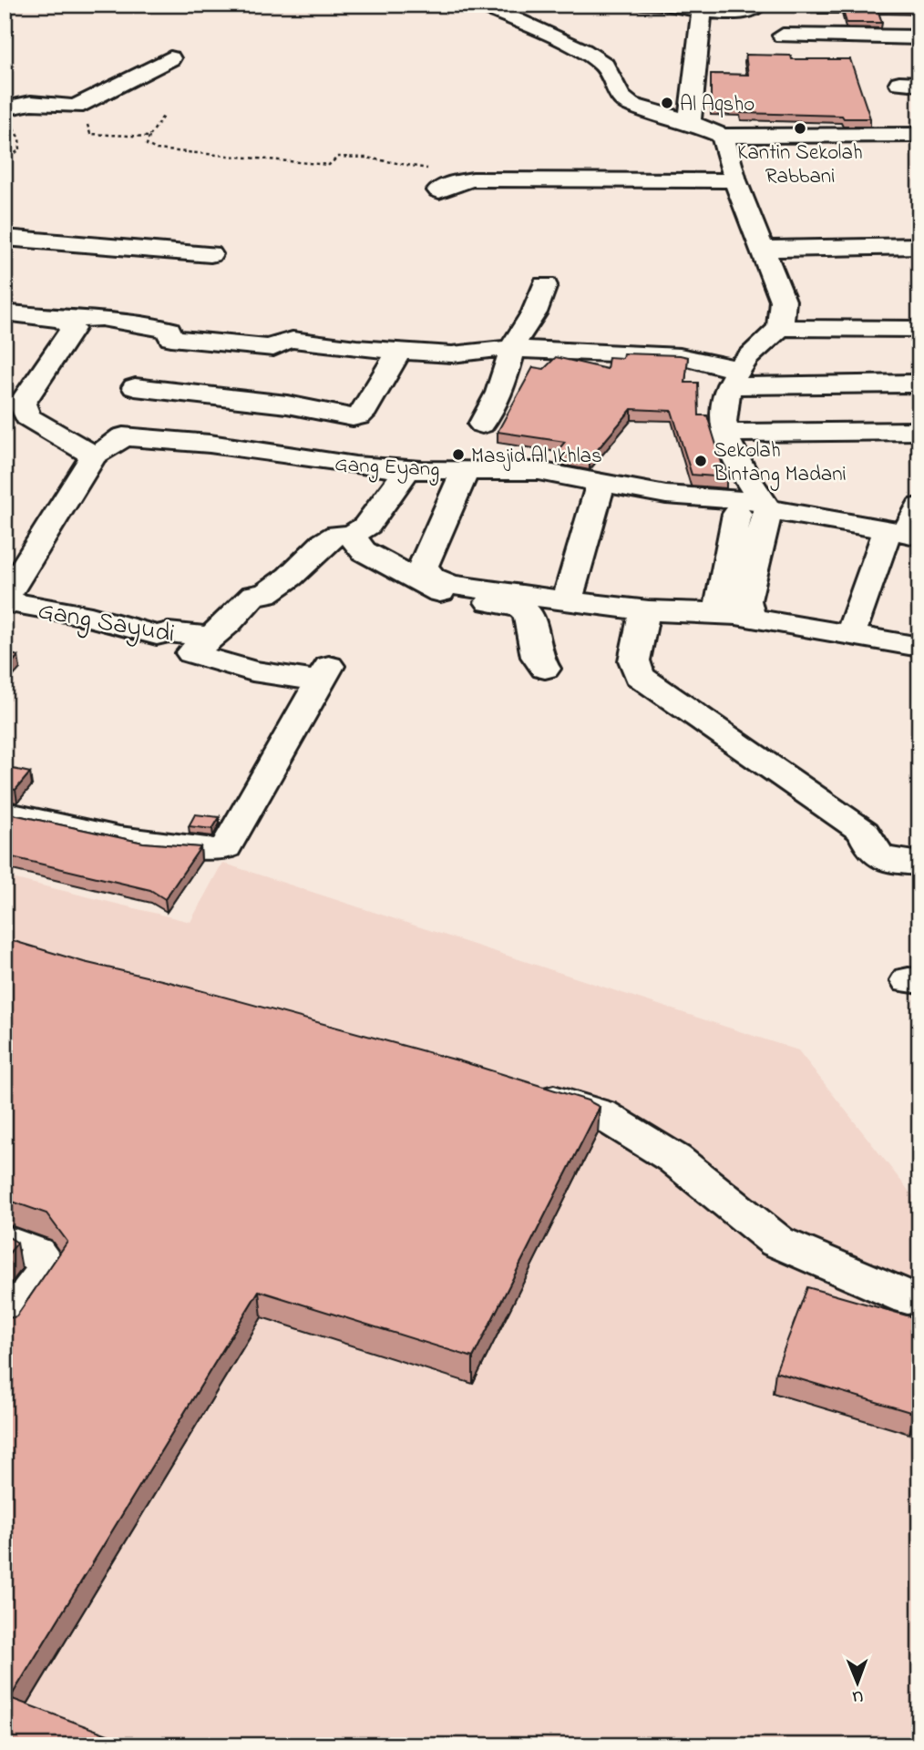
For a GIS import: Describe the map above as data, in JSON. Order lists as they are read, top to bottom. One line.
{"streets":{"street":["Gang Eyang","Gang Sayudi"]},"crossings":[["Gang Eyang","Gang Sayudi"]],"places":["Al Aqsho","Kantin Sekolah Rabbani","Masjid Al Ikhlas","Sekolah Bintang Madani"],"north":"bottom"}
